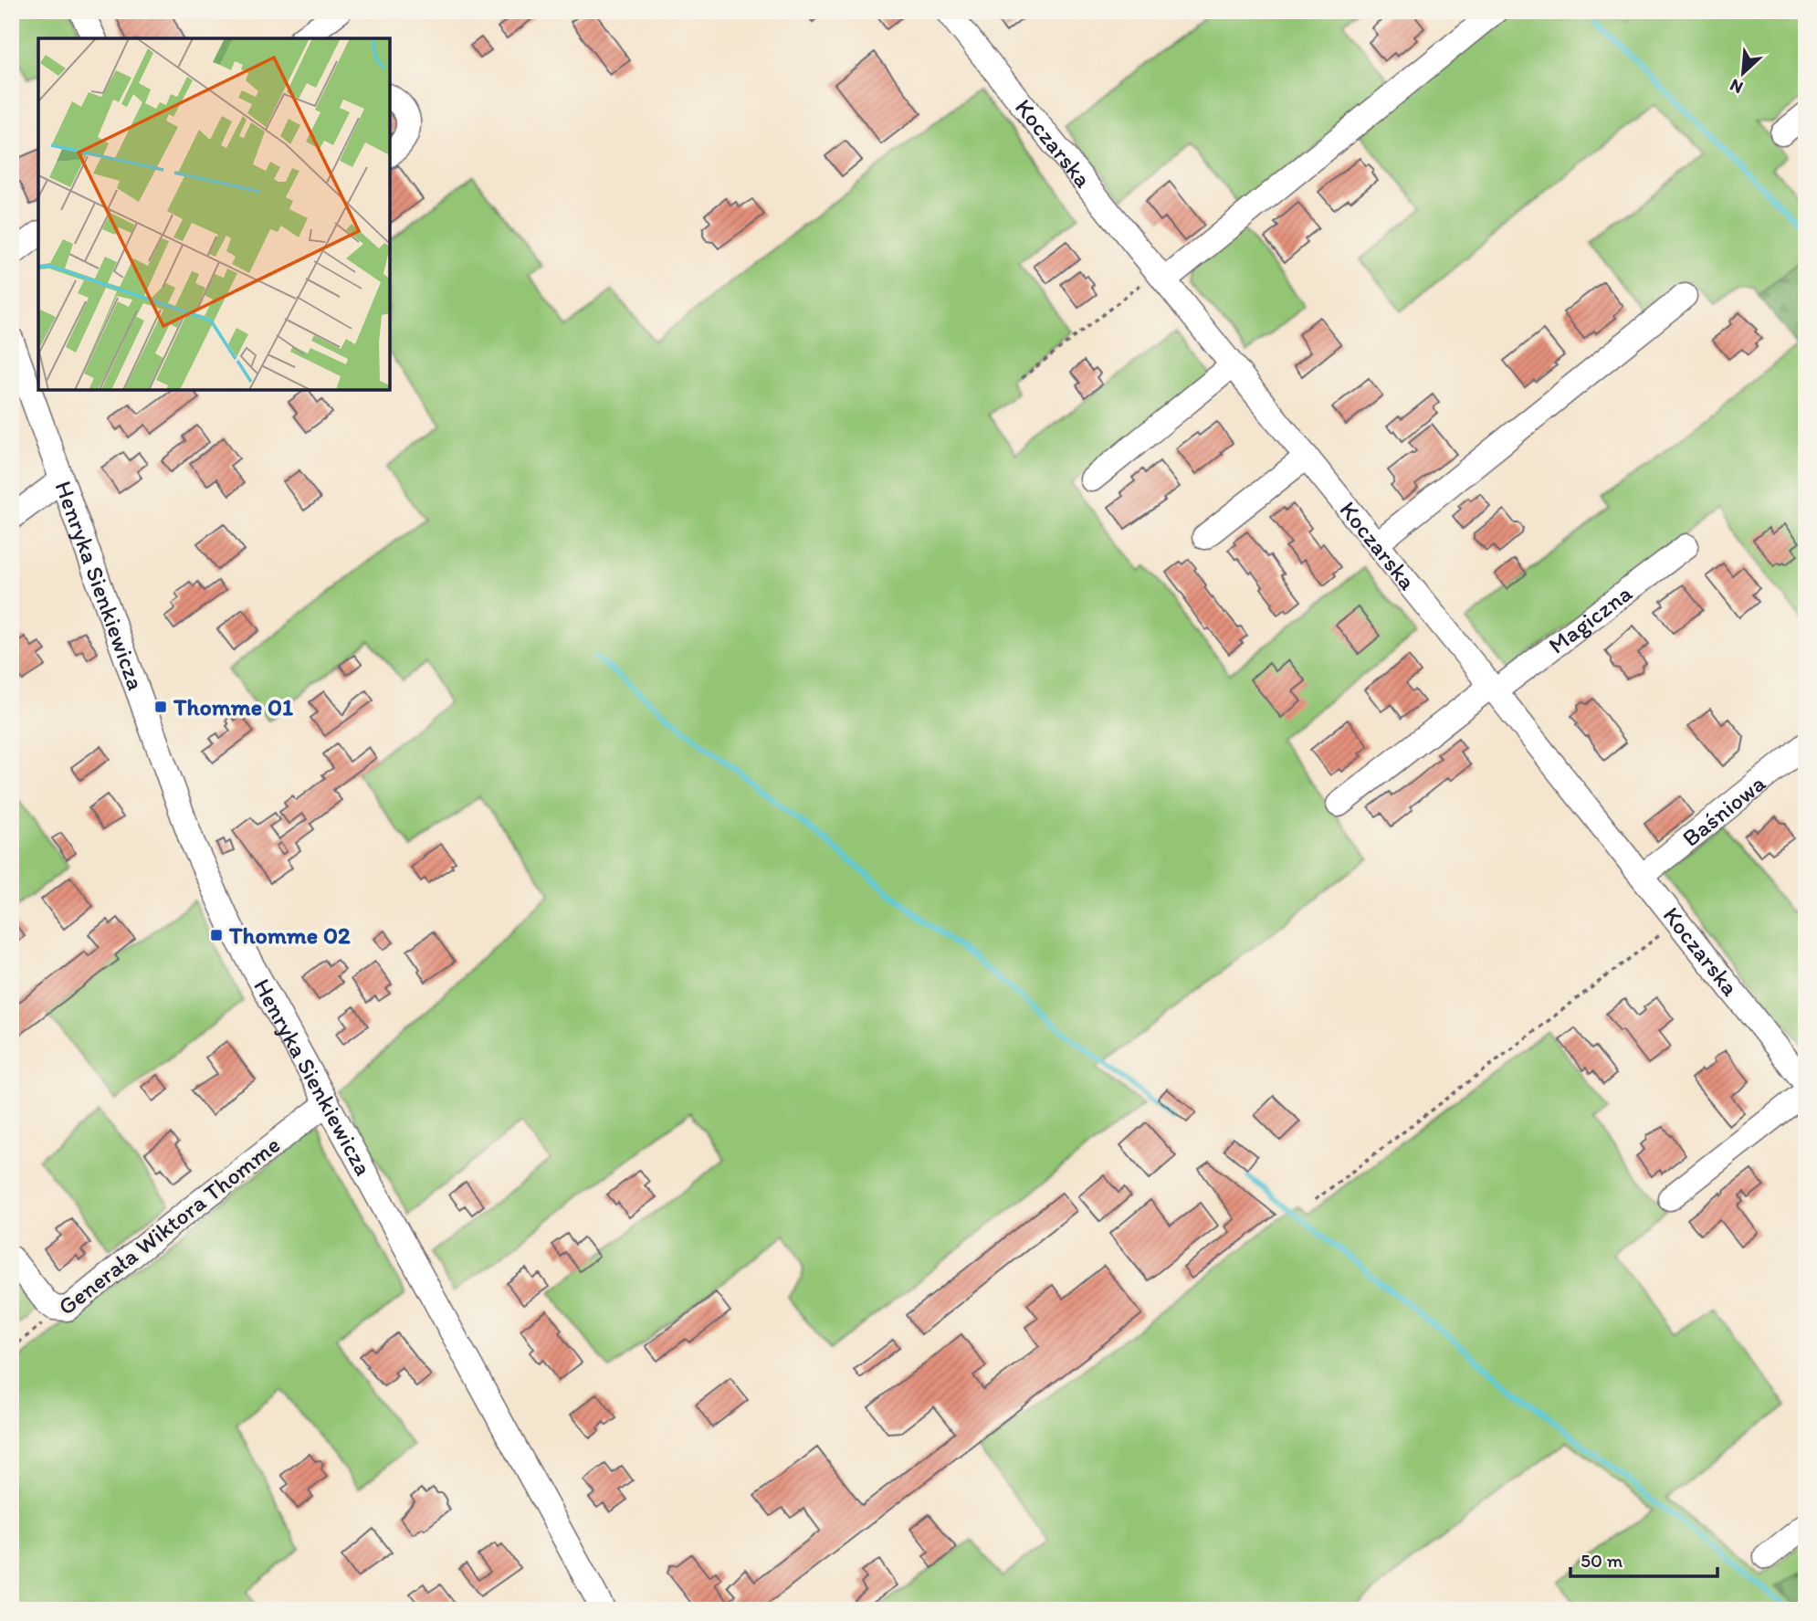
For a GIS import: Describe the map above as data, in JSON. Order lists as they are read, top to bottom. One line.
{"streets":{"street":["Koczarska","Henryka Sienkiewicza","Magiczna","Baśniowa","Generała Wiktora Thomme"]},"crossings":[["Koczarska","Magiczna"],["Koczarska","Baśniowa"],["Henryka Sienkiewicza","Generała Wiktora Thomme"]],"places":{"transit":["Thomme 01","Thomme 02"]},"scale_bar":"50 m","north":"bottom left"}
